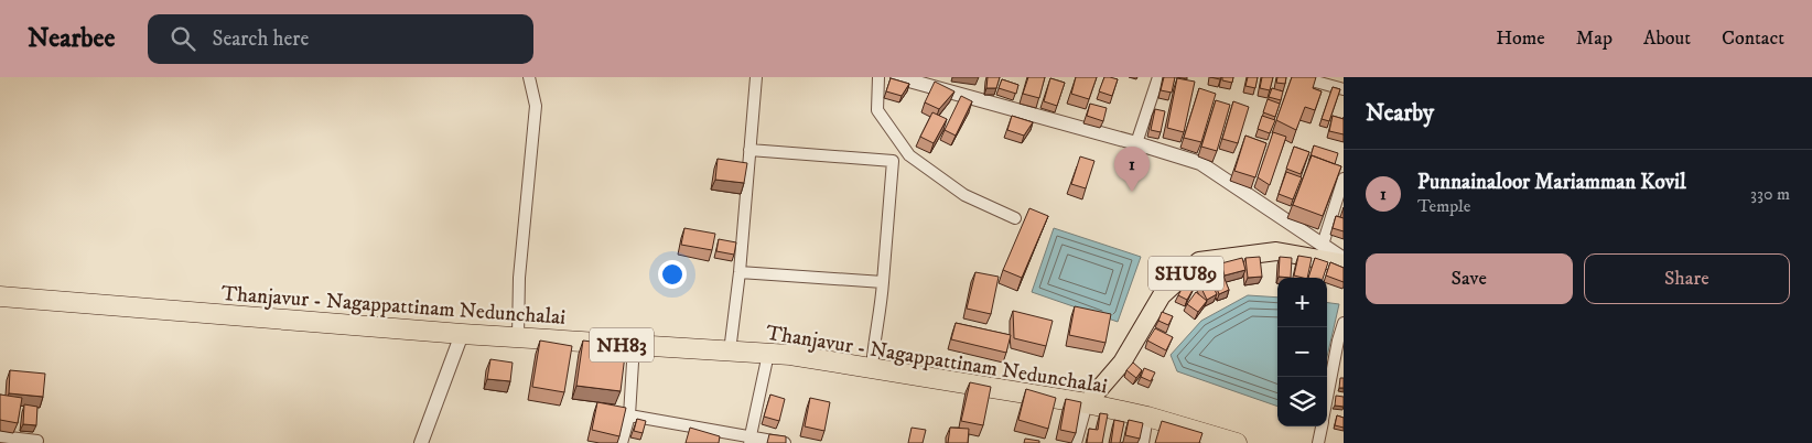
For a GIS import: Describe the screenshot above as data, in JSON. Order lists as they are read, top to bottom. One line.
{"streets":{"highway":["Thanjavur - Nagappattinam Nedunchalai","NH83"],"main road":["SHU89"]},"crossings":[["SHU89","Thanjavur - Nagappattinam Nedunchalai"]],"page":{"header":"Nearbee","search":"Search here","nav":["Home","Map","About","Contact"],"heading":"Nearby","pins":"1","list":[{"mark":"1","name":"Punnainaloor Mariamman Kovil","note":"Temple","value":"330 m"}],"buttons":["Save","Share"],"map_buttons":["+","−"]}}
